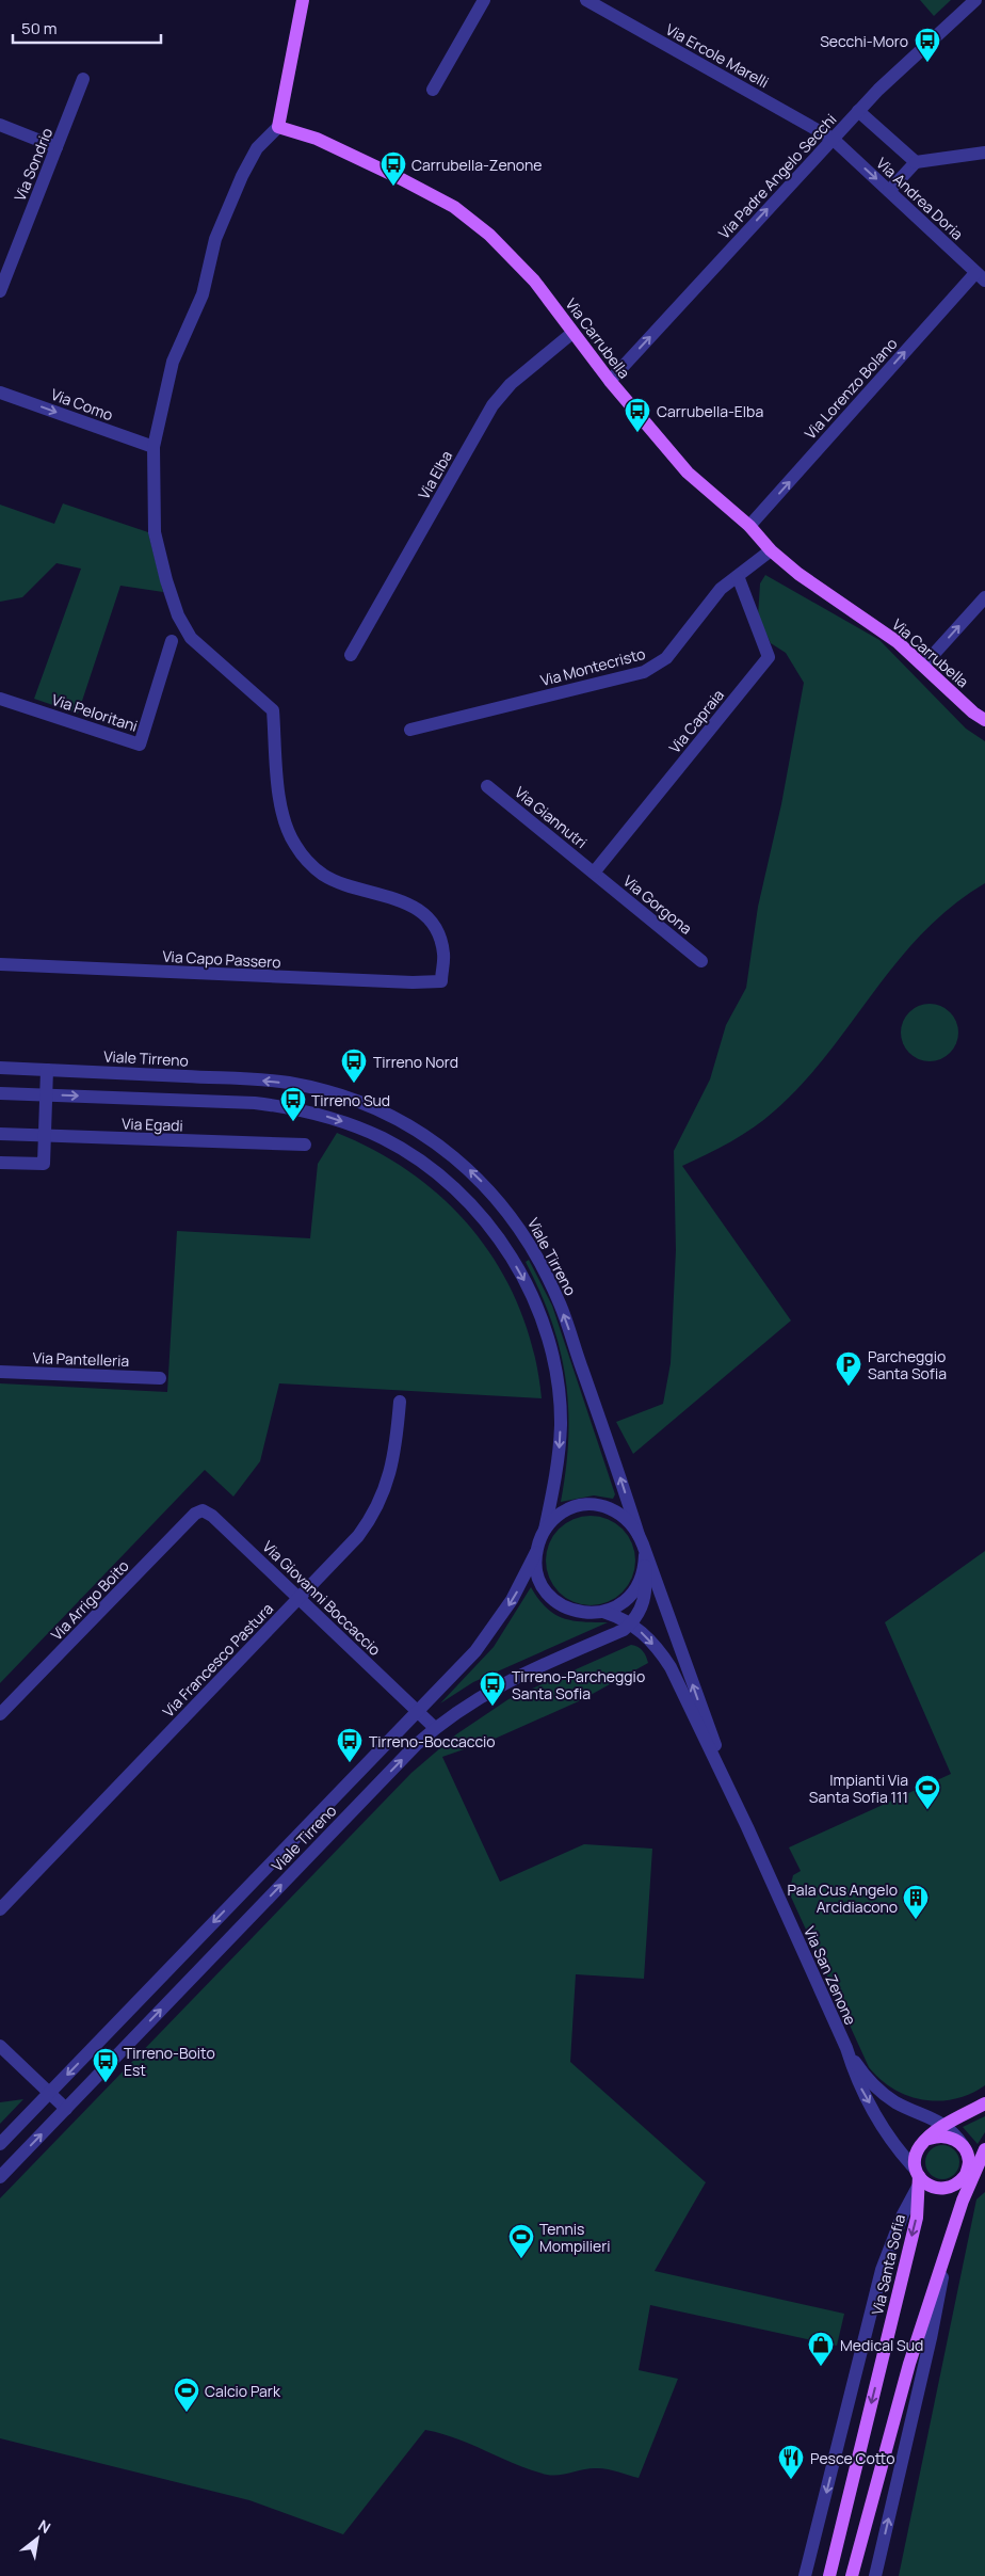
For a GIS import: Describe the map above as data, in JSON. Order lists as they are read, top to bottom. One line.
{"streets":{"main road":["Via Carrubella","Via Santa Sofia"],"street":["Via Ercole Marelli","Via Sondrio","Via Padre Angelo Secchi","Via Andrea Doria","Via Lorenzo Bolano","Via Como","Via Elba","Via Montecristo","Via Peloritani","Via Capraia","Via Giannutri","Via Gorgona","Via Capo Passero","Viale Tirreno","Via Egadi","Via Pantelleria","Via Giovanni Boccaccio","Via Arrigo Boito","Via Francesco Pastura","Via San Zenone"]},"crossings":[["Via Ercole Marelli","Via Padre Angelo Secchi"],["Via Ercole Marelli","Via Andrea Doria"],["Via Padre Angelo Secchi","Via Andrea Doria"],["Via Padre Angelo Secchi","Via Carrubella"],["Via Andrea Doria","Via Lorenzo Bolano"],["Via Carrubella","Via Lorenzo Bolano"],["Via Carrubella","Via Elba"],["Via Carrubella","Via Montecristo"],["Via Como","Via Capo Passero"],["Via Montecristo","Via Capraia"],["Via Capraia","Via Giannutri"],["Via Capraia","Via Gorgona"],["Via Giannutri","Via Gorgona"],["Viale Tirreno","Via Giovanni Boccaccio"],["Via Giovanni Boccaccio","Via Arrigo Boito"],["Via Giovanni Boccaccio","Via Francesco Pastura"]],"one_way":["Via Padre Angelo Secchi","Via Lorenzo Bolano","Via Como"],"places":{"bus stop":["Secchi-Moro","Carrubella-Zenone","Carrubella-Elba","Tirreno Nord","Tirreno Sud","Tirreno-Parcheggio Santa Sofia","Tirreno-Boccaccio","Tirreno-Boito Est"],"parking":["Parcheggio Santa Sofia"],"sports":["Impianti Via Santa Sofia 111","Tennis Mompilieri","Calcio Park"],"building":["Pala Cus Angelo Arcidiacono"],"shop":["Medical Sud"],"restaurant":["Pesce Cotto"]},"scale_bar":"50 m","north":"top right"}
